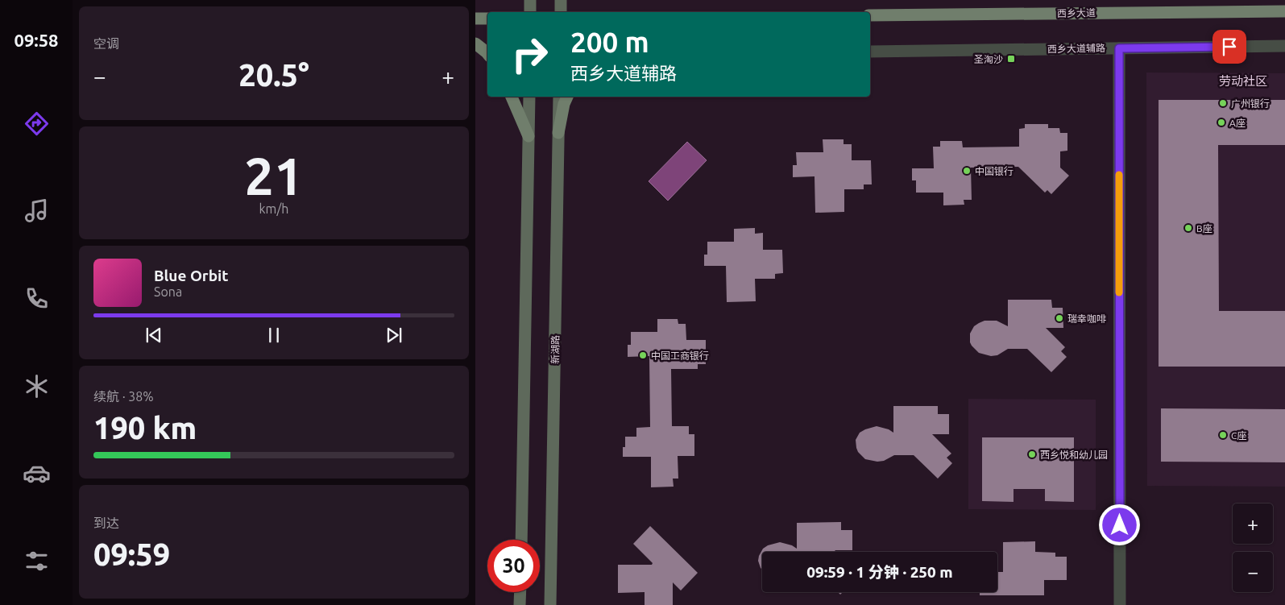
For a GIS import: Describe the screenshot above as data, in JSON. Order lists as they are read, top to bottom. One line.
{"streets":{"main road":["西乡大道","新湖路"],"street":["西乡大道辅路"]},"districts":["劳动社区"],"places":{"transit":["圣淘沙"],"other":["广州银行","A座","中国银行","B座","瑞幸咖啡","中国工商银行","C座","西乡悦和幼儿园"]},"page":{"tabs":"09:58","tile":["空调",["21","km/h"],["续航 · 38%","190 km"],["到达","09:59"]],"turn":["200 m","西乡大道辅路"],"heat":["−","20.5°","+"],"song":["Blue Orbit","Sona"],"map_buttons":["+","−"],"limit":"30","trip":"09:59 · 1 分钟 · 250 m"}}
